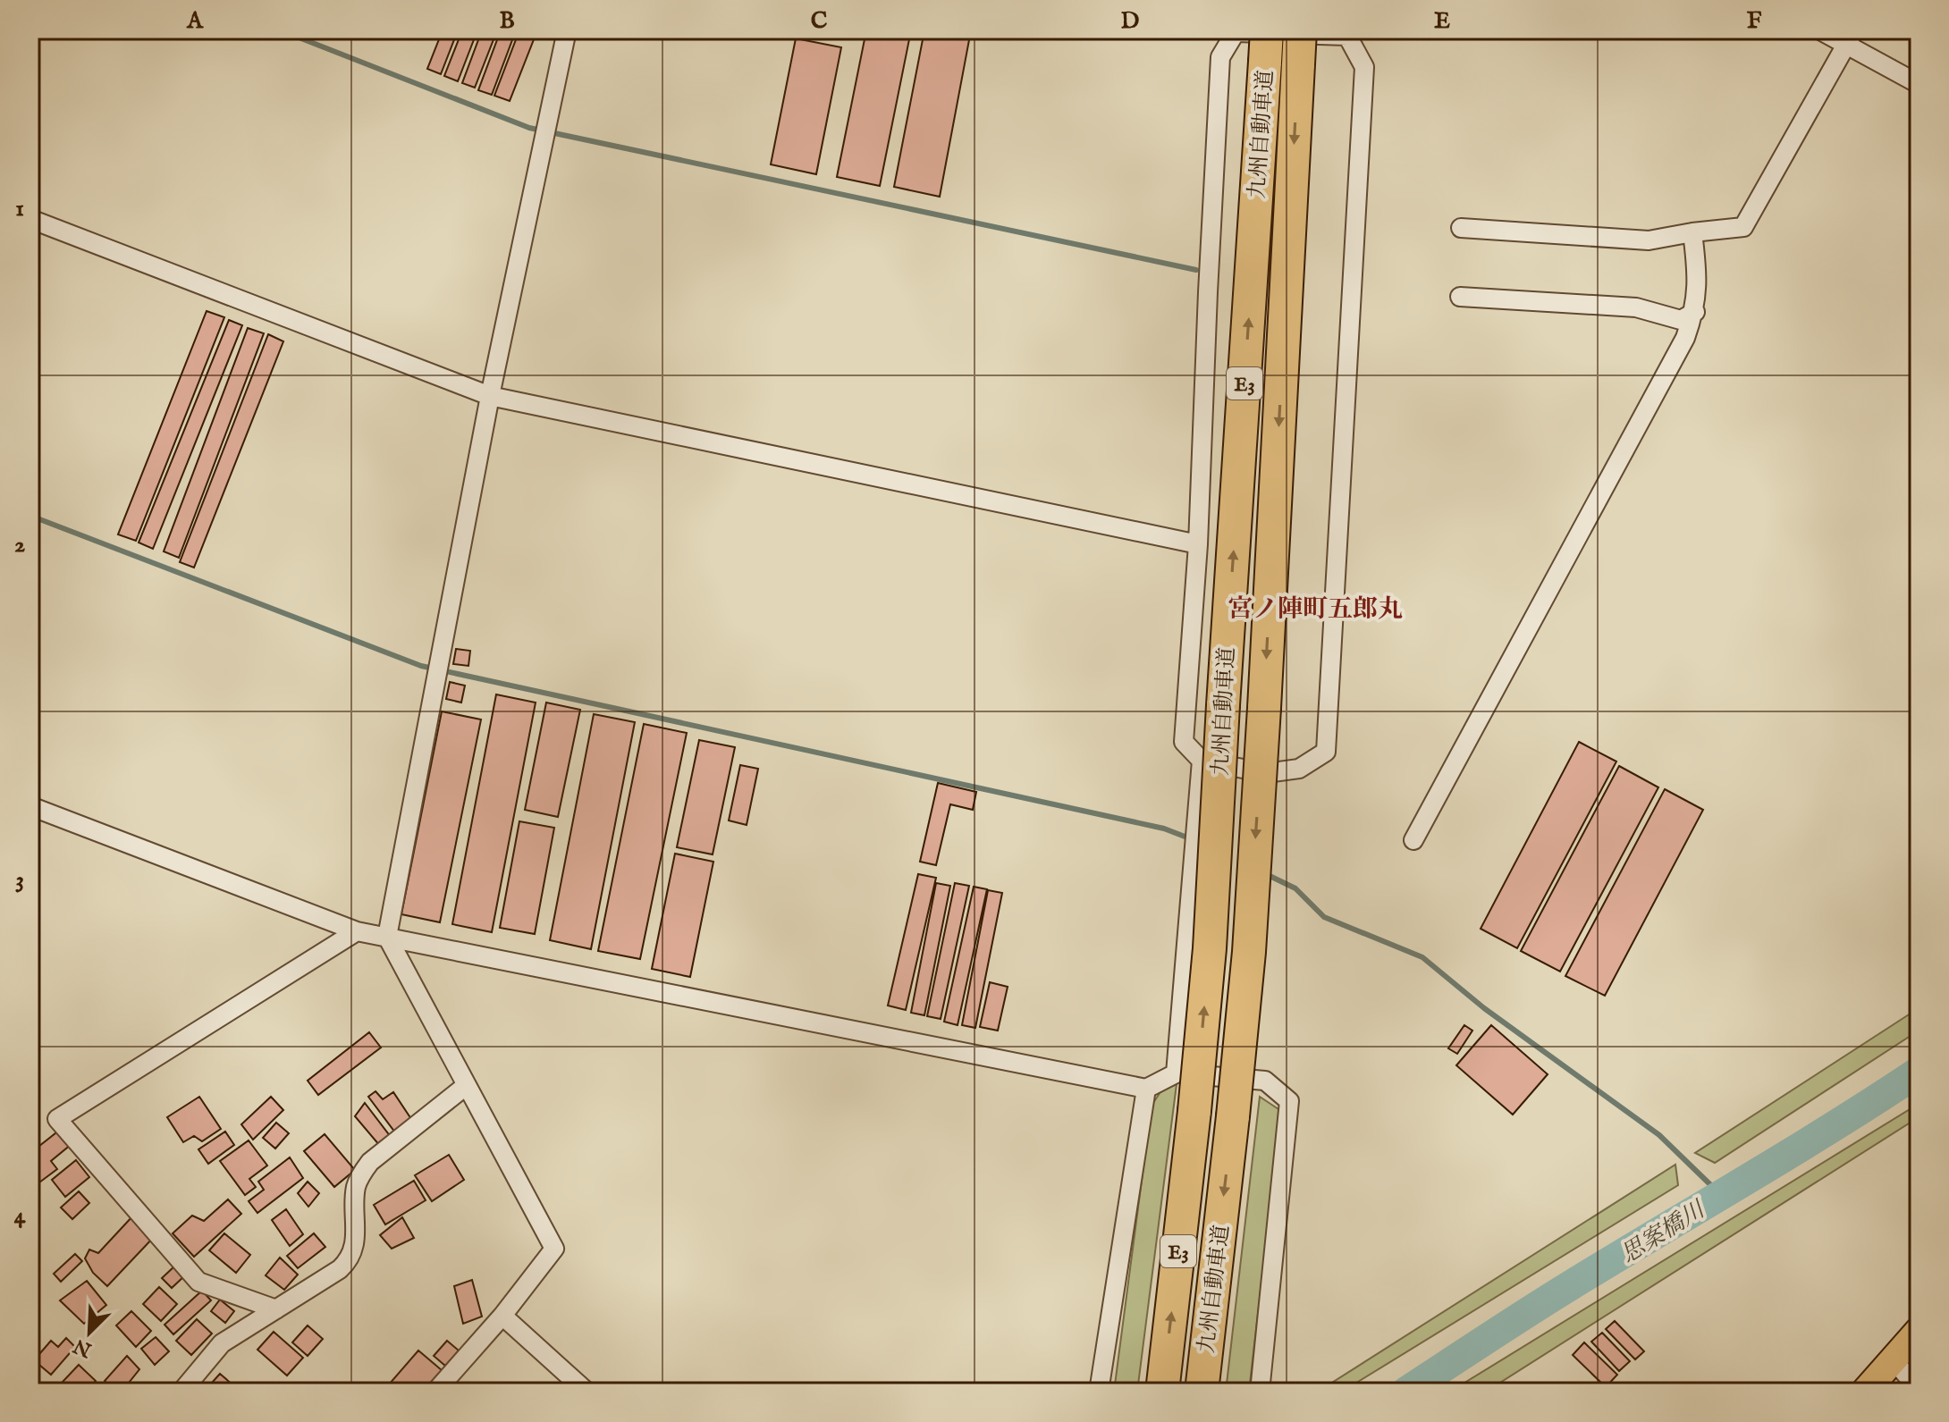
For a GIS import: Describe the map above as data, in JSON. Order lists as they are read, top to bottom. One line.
{"streets":{"highway":["九州自動車道","E3"]},"districts":["宮ノ陣町五郎丸"],"water":["思案橋川"],"north":"bottom left","grid":{"columns":["A","B","C","D","E","F"],"rows":["1","2","3","4"]}}
